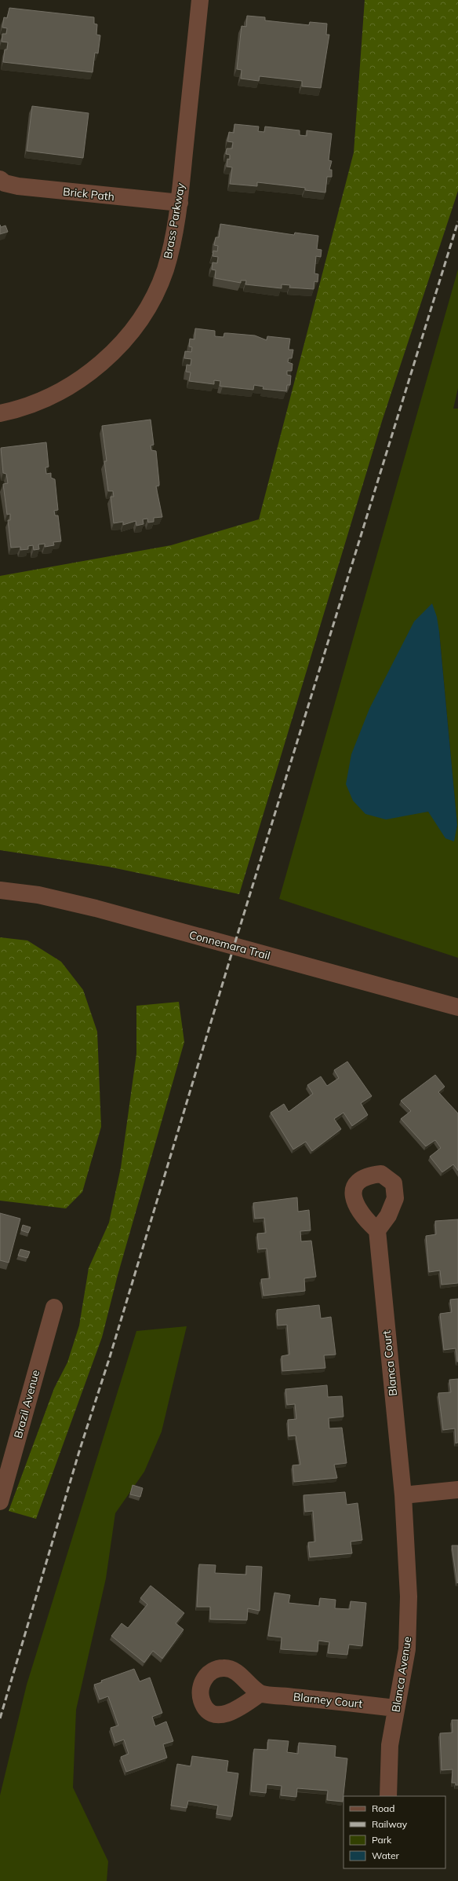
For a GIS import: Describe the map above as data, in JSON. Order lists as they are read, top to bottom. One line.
{"streets":{"street":["Brick Path","Brass Parkway","Connemara Trail","Blanca Court","Brazil Avenue","Blanca Avenue","Blarney Court"]},"crossings":[["Brick Path","Brass Parkway"],["Blanca Court","Blanca Avenue"],["Blanca Avenue","Blarney Court"]],"legend":["Road","Railway","Park","Water"]}
